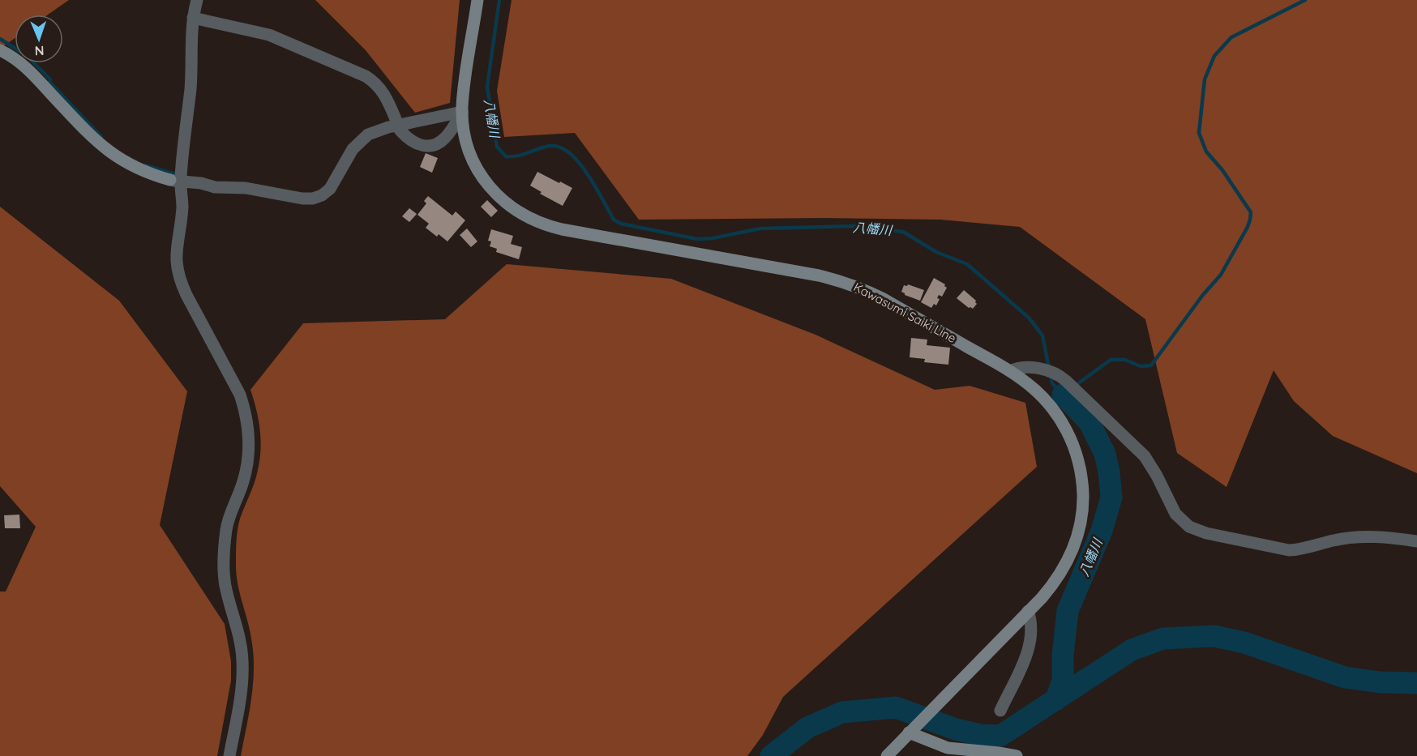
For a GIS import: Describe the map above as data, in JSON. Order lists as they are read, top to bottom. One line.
{"streets":{"main road":["Kawasumi Saiki Line"]},"water":["八幡川"],"north":"bottom"}
